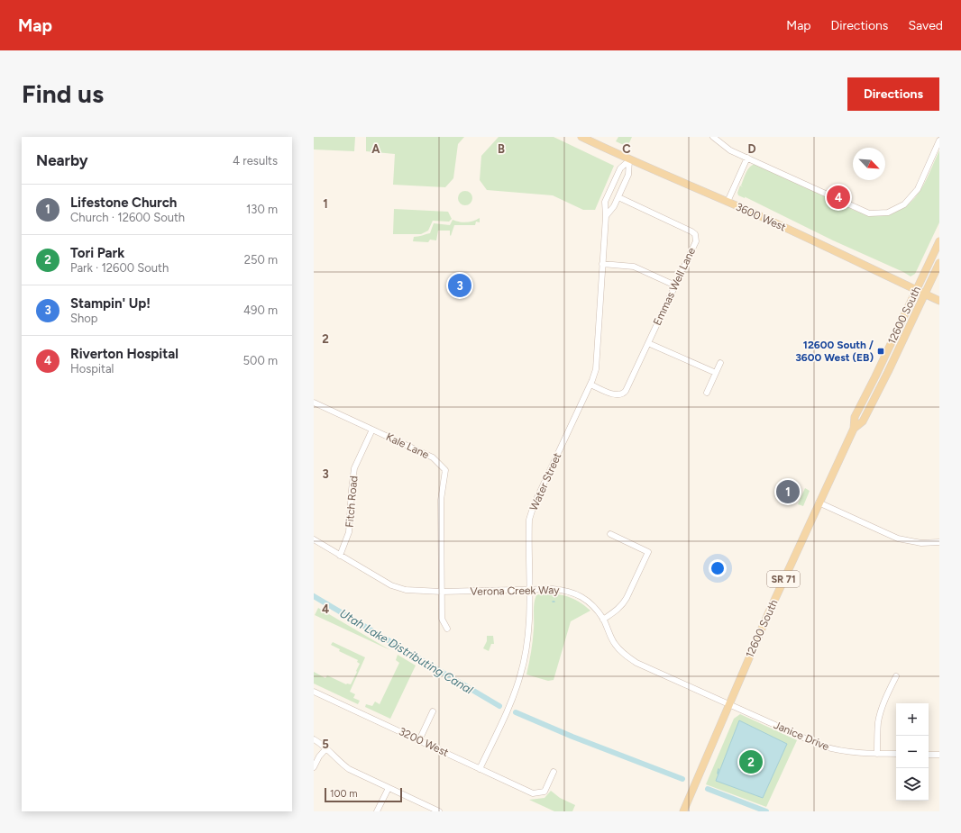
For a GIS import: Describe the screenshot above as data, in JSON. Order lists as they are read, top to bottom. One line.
{"streets":{"main road":["3600 West","12600 South","SR 71"],"street":["Emmas Well Lane","Kale Lane","Water Street","Fitch Road","Verona Creek Way","Janice Drive","3200 West"]},"crossings":[["3600 West","12600 South"],["3600 West","Water Street"],["Emmas Well Lane","Water Street"],["12600 South","Verona Creek Way"],["12600 South","Janice Drive"],["Kale Lane","Fitch Road"],["Kale Lane","Verona Creek Way"],["Water Street","Verona Creek Way"],["Water Street","3200 West"],["Fitch Road","Verona Creek Way"],["Verona Creek Way","Janice Drive"]],"water":["Utah Lake Distributing Canal"],"places":{"transit":["12600 South / 3600 West (EB)"]},"scale_bar":"100 m","north":"bottom right","page":{"header":"Map","nav":["Map","Directions","Saved"],"buttons":"Directions","title":"Find us","heading":["Nearby","4 results"],"list":[{"mark":"1","name":"Lifestone Church","note":"Church · 12600 South","value":"130 m"},{"mark":"2","name":"Tori Park","note":"Park · 12600 South","value":"250 m"},{"mark":"3","name":"Stampin' Up!","note":"Shop","value":"490 m"},{"mark":"4","name":"Riverton Hospital","note":"Hospital","value":"500 m"}],"pins":["4","3","1","2"],"map_buttons":["+","−"],"scale":"100 m"},"grid":{"columns":["A","B","C","D"],"rows":["1","2","3","4","5"]}}
